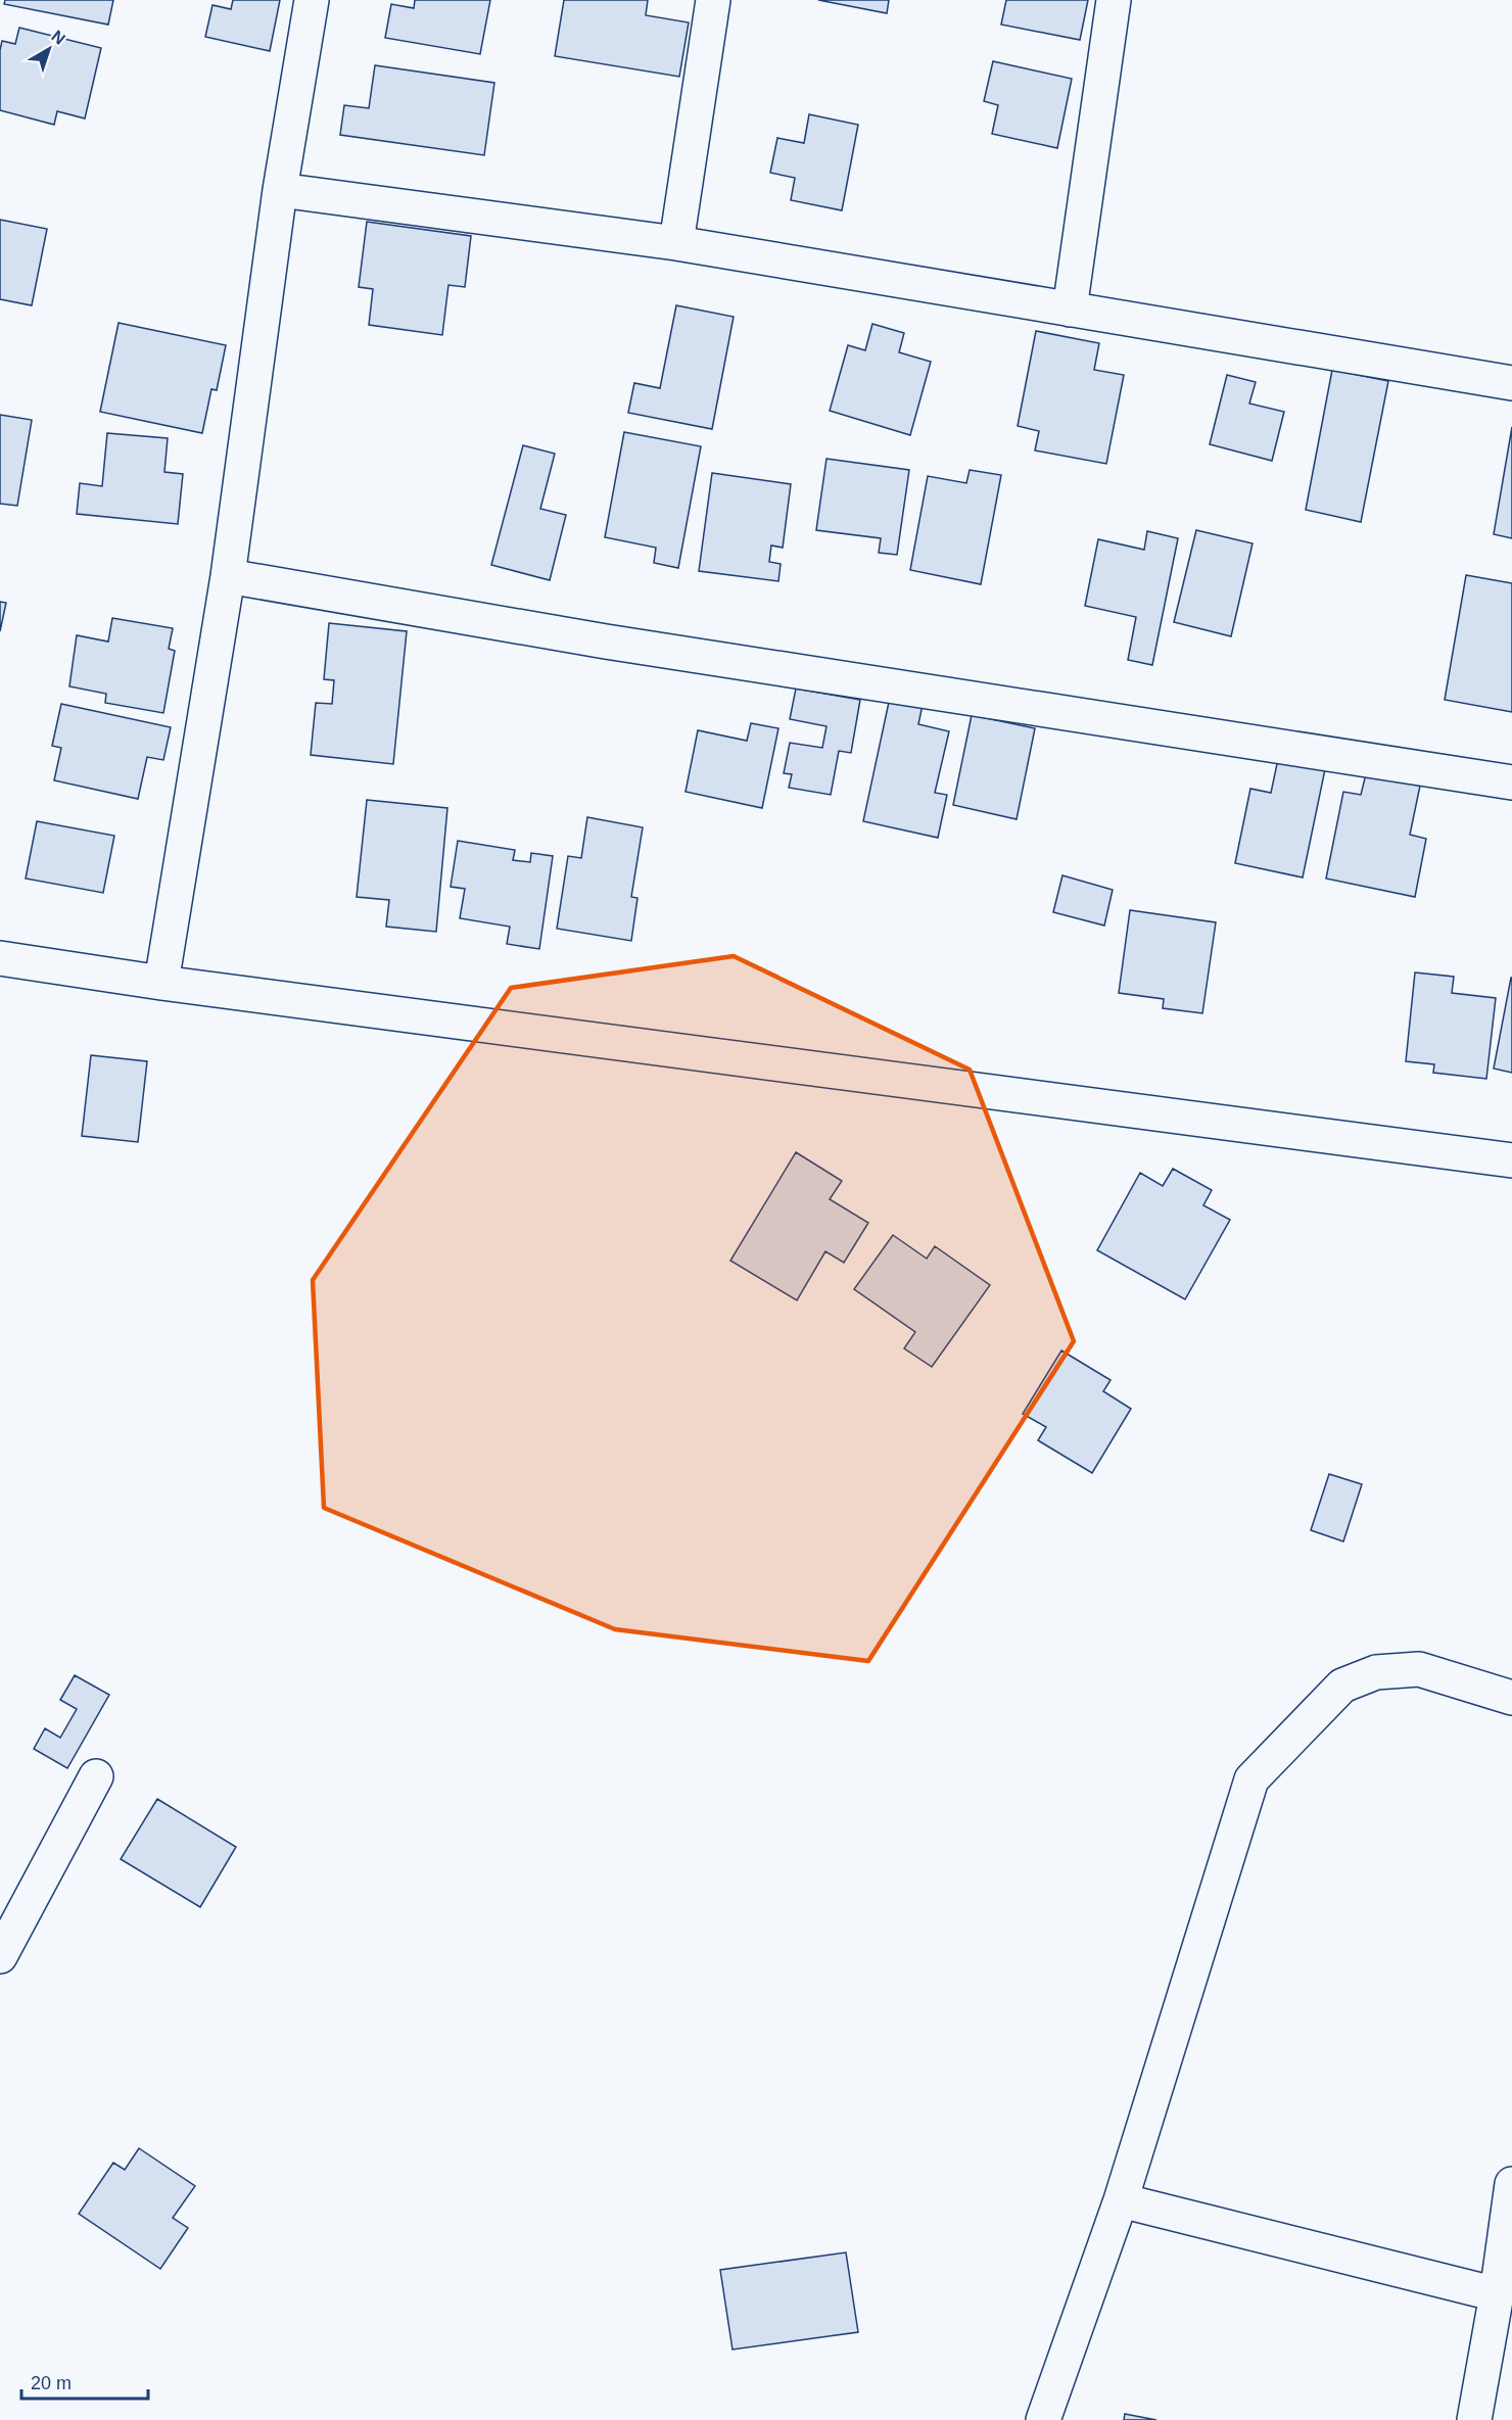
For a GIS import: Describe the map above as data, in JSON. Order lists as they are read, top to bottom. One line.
{"scale_bar":"20 m","north":"top right"}
